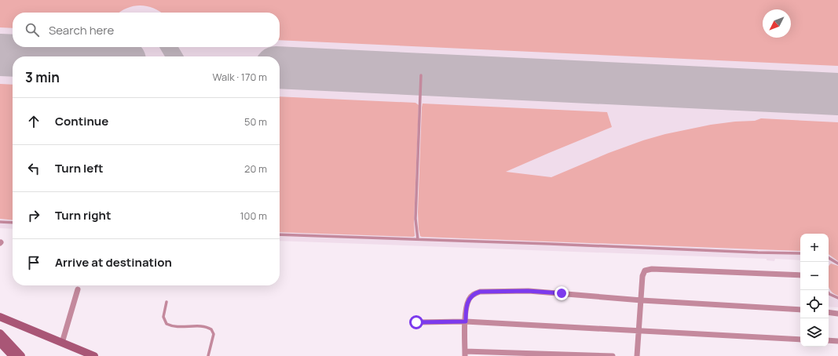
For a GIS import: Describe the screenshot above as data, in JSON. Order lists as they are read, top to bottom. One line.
{"north":"bottom left","page":{"search":"Search here","heading":["3 min","Walk · 170 m"],"list":[["Continue","50 m"],["Turn left","20 m"],["Turn right","100 m"],"Arrive at destination"],"map_buttons":["+","−"]}}
